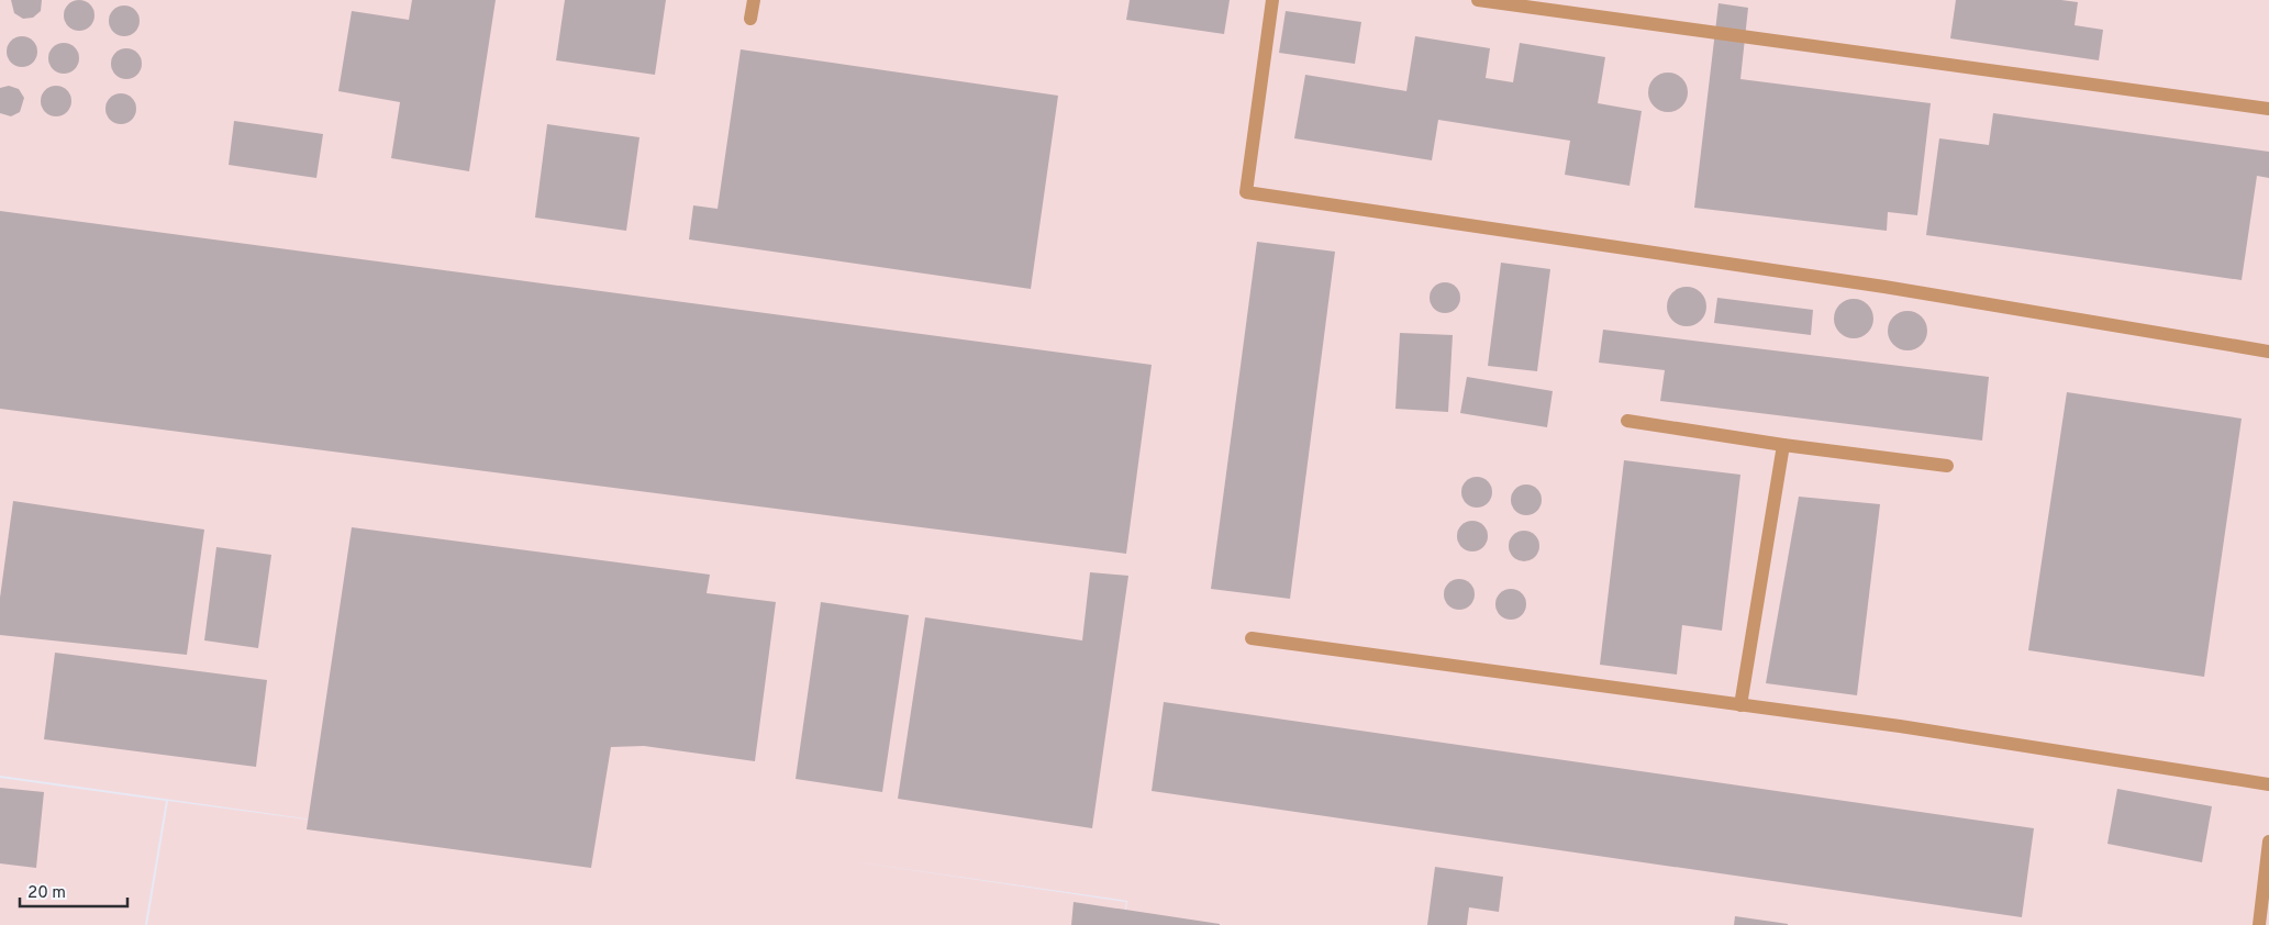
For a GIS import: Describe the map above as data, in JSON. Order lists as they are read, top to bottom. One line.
{"scale_bar":"20 m"}
